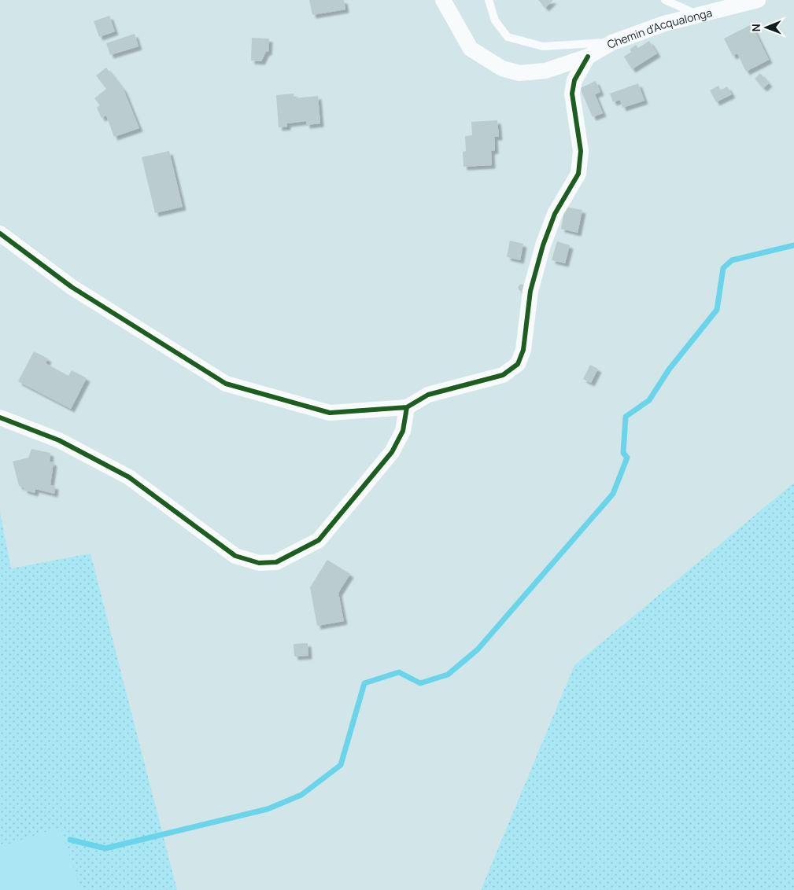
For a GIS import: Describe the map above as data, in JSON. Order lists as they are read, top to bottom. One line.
{"streets":{"street":["Chemin d'Acqualonga"]},"north":"left"}
